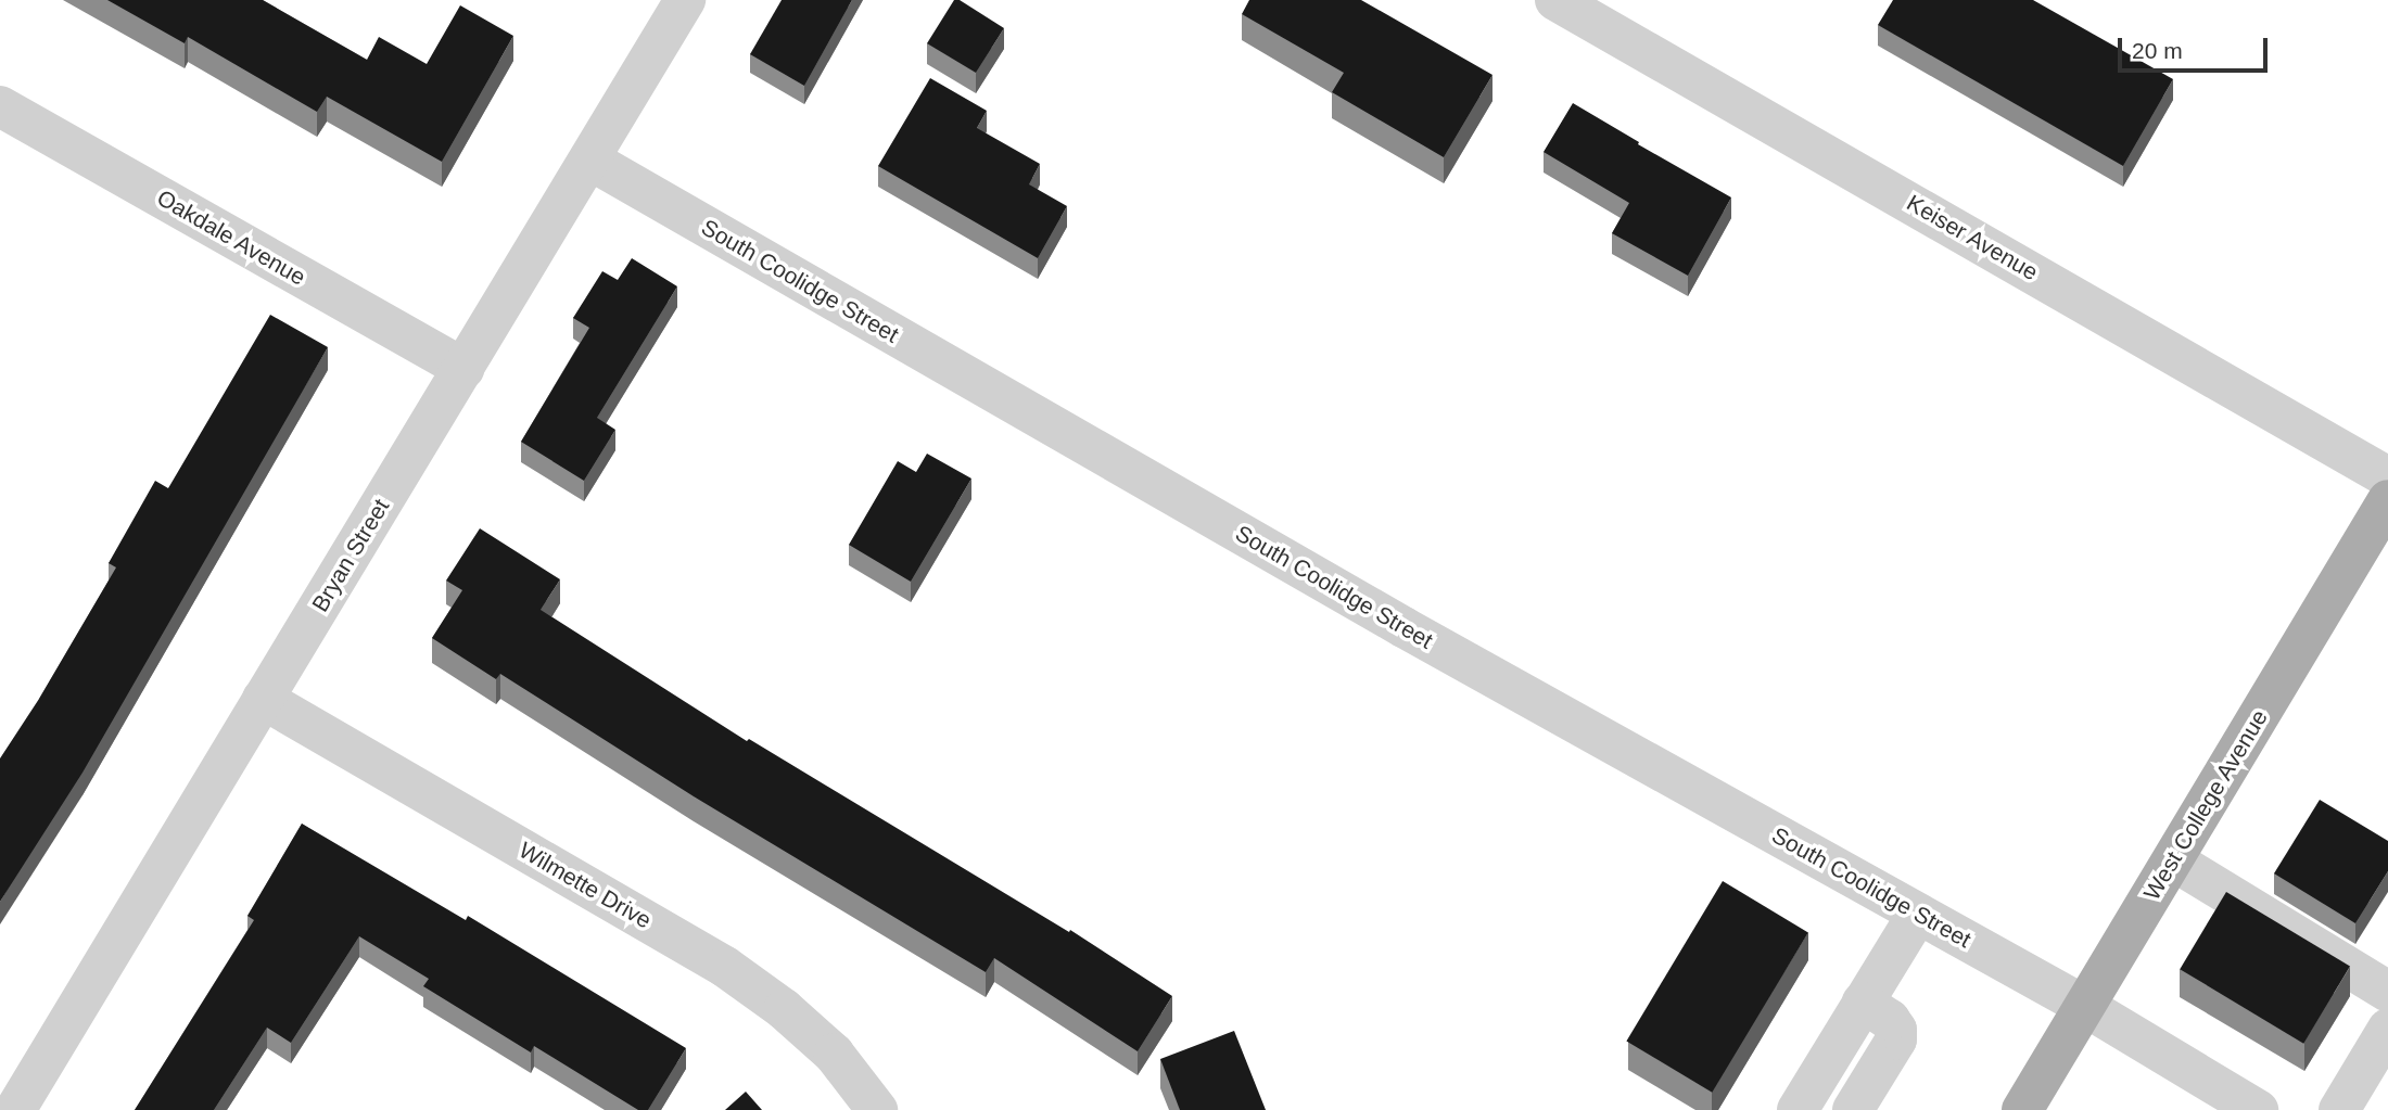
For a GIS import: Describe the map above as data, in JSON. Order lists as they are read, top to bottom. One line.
{"streets":{"main road":["West College Avenue"],"street":["Oakdale Avenue","Keiser Avenue","South Coolidge Street","Bryan Street","Wilmette Drive"]},"crossings":[["Oakdale Avenue","Bryan Street"],["South Coolidge Street","Bryan Street"],["South Coolidge Street","West College Avenue"],["Bryan Street","Wilmette Drive"]],"scale_bar":"20 m"}
